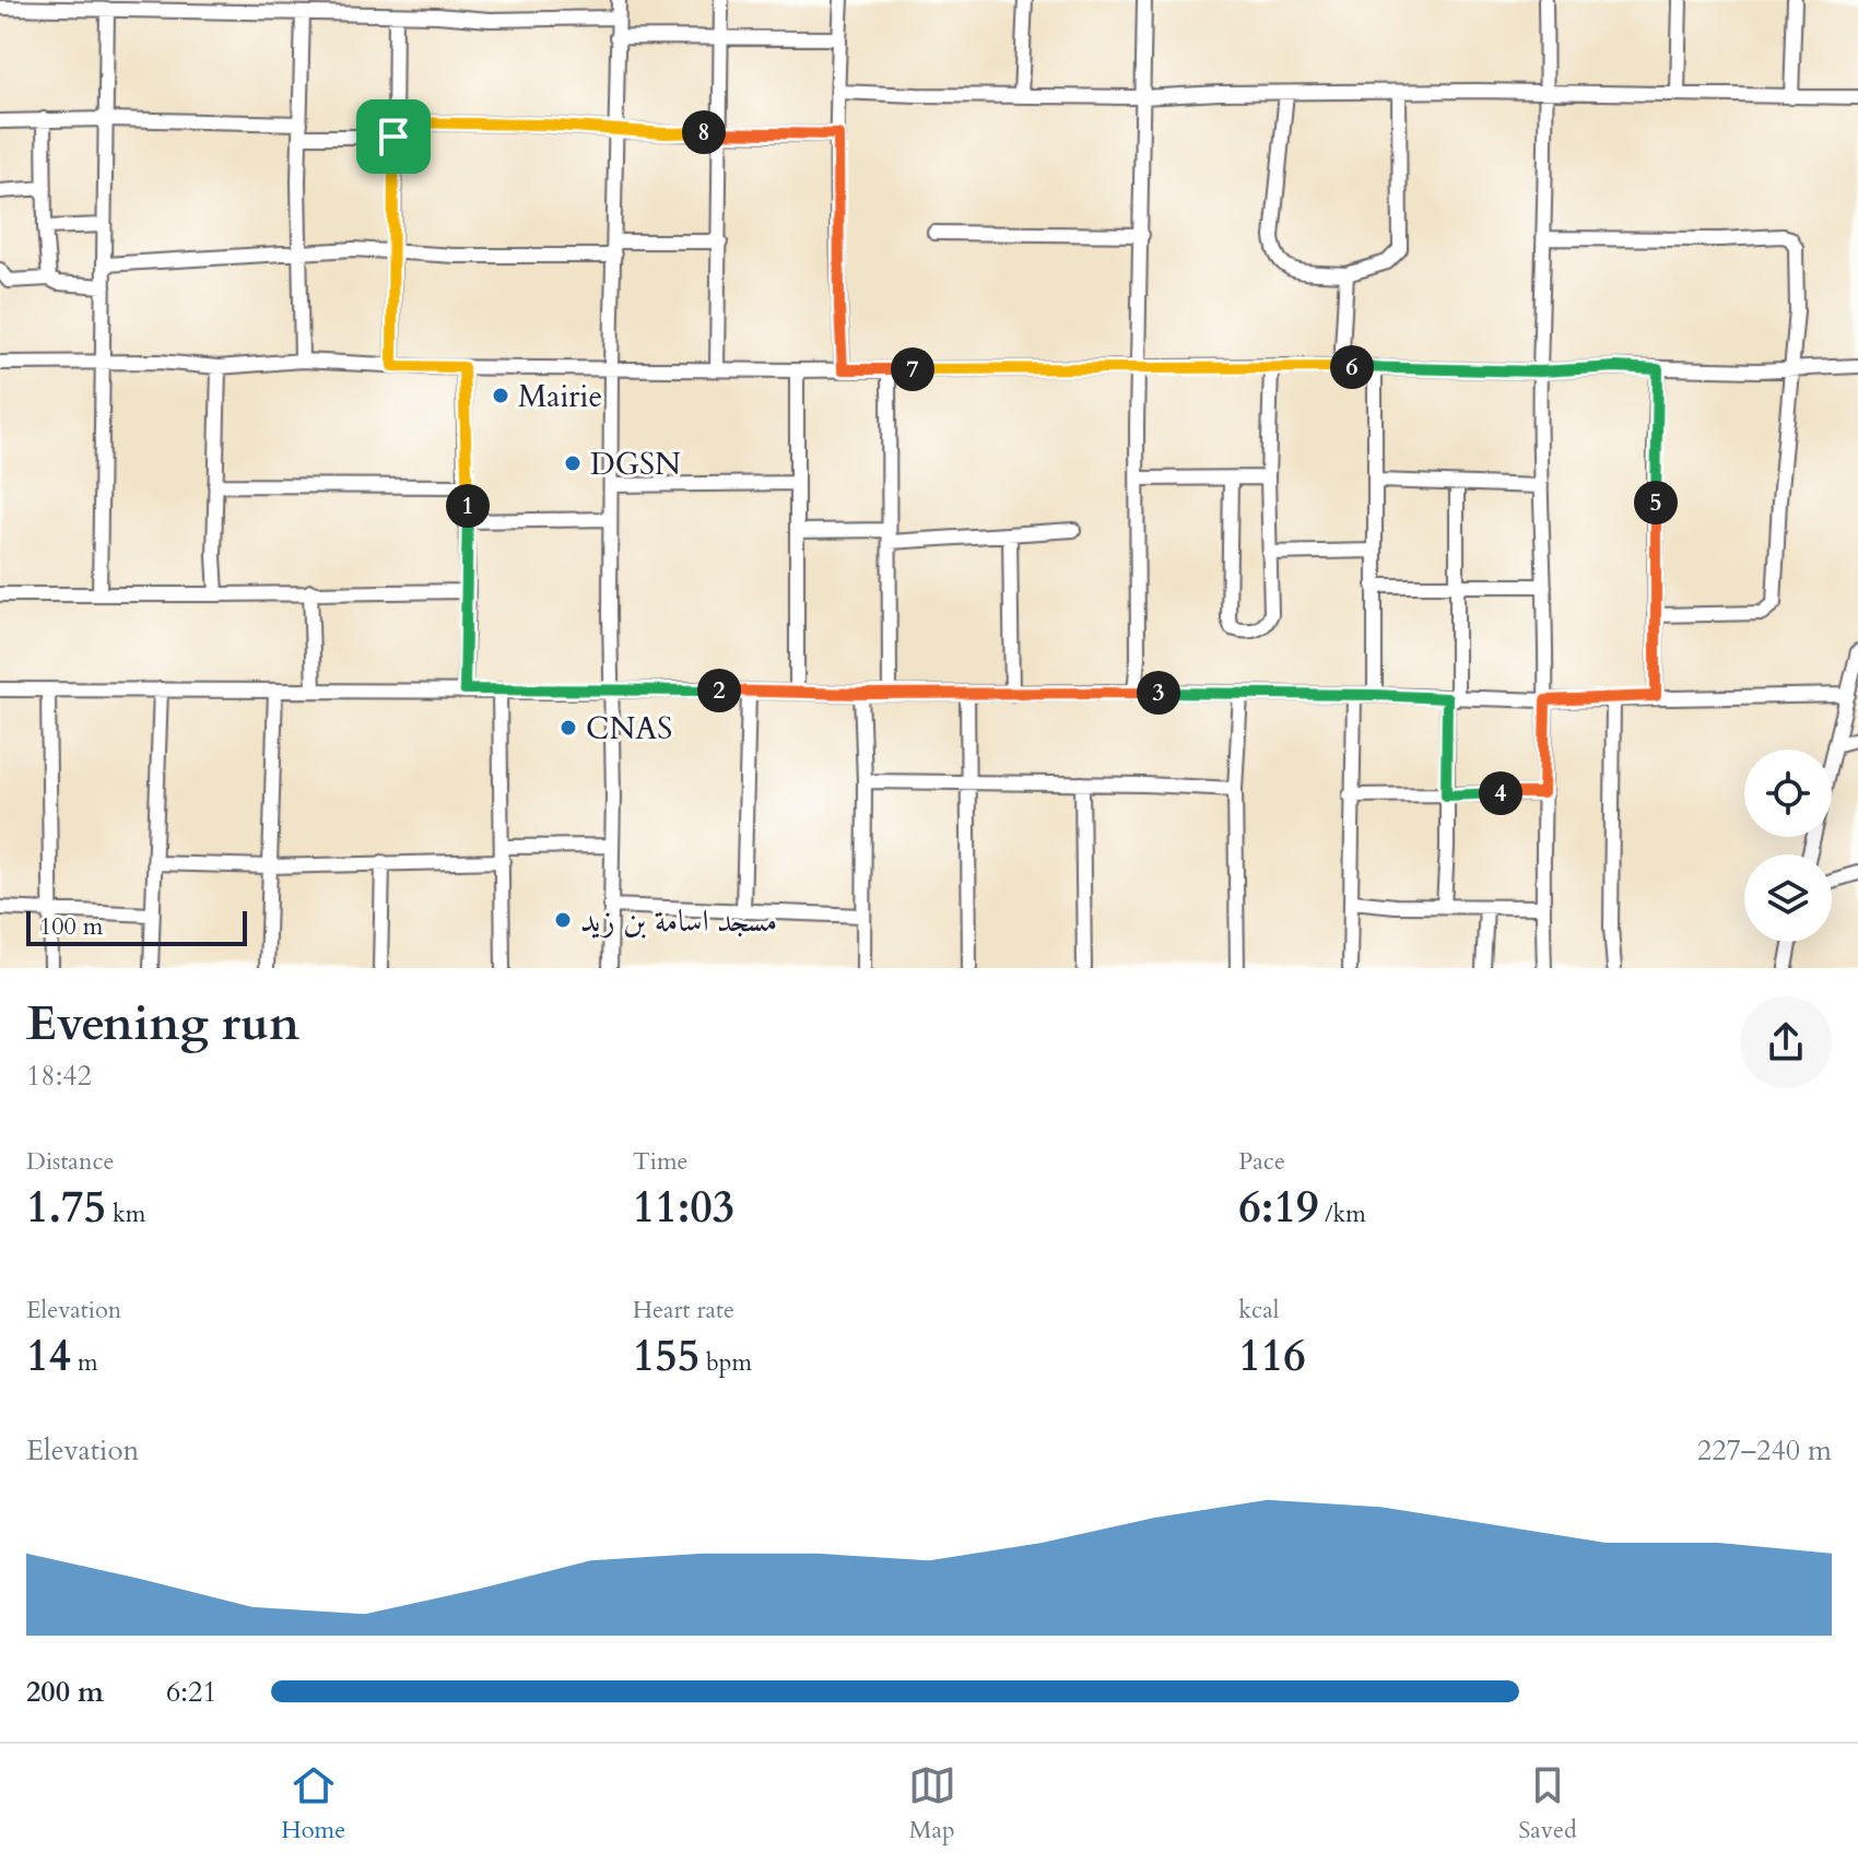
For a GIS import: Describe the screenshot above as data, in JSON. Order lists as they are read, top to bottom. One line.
{"places":["Mairie","DGSN","CNAS","مسجد اسامة بن زيد"],"scale_bar":"100 m","page":{"pins":["8","6","7","5","1","2","3","4"],"scale":"100 m","heading":["Evening run","18:42"],"stats":[["Distance","1.75 km"],["Time","11:03"],["Pace","6:19 /km"],["Elevation","14 m"],["Heart rate","155 bpm"],["kcal","116"]],"chart":["Elevation","227–240 m"],"list":[{"name":"200 m","note":"6:21"}],"tabs":["Home","Map","Saved"]}}
